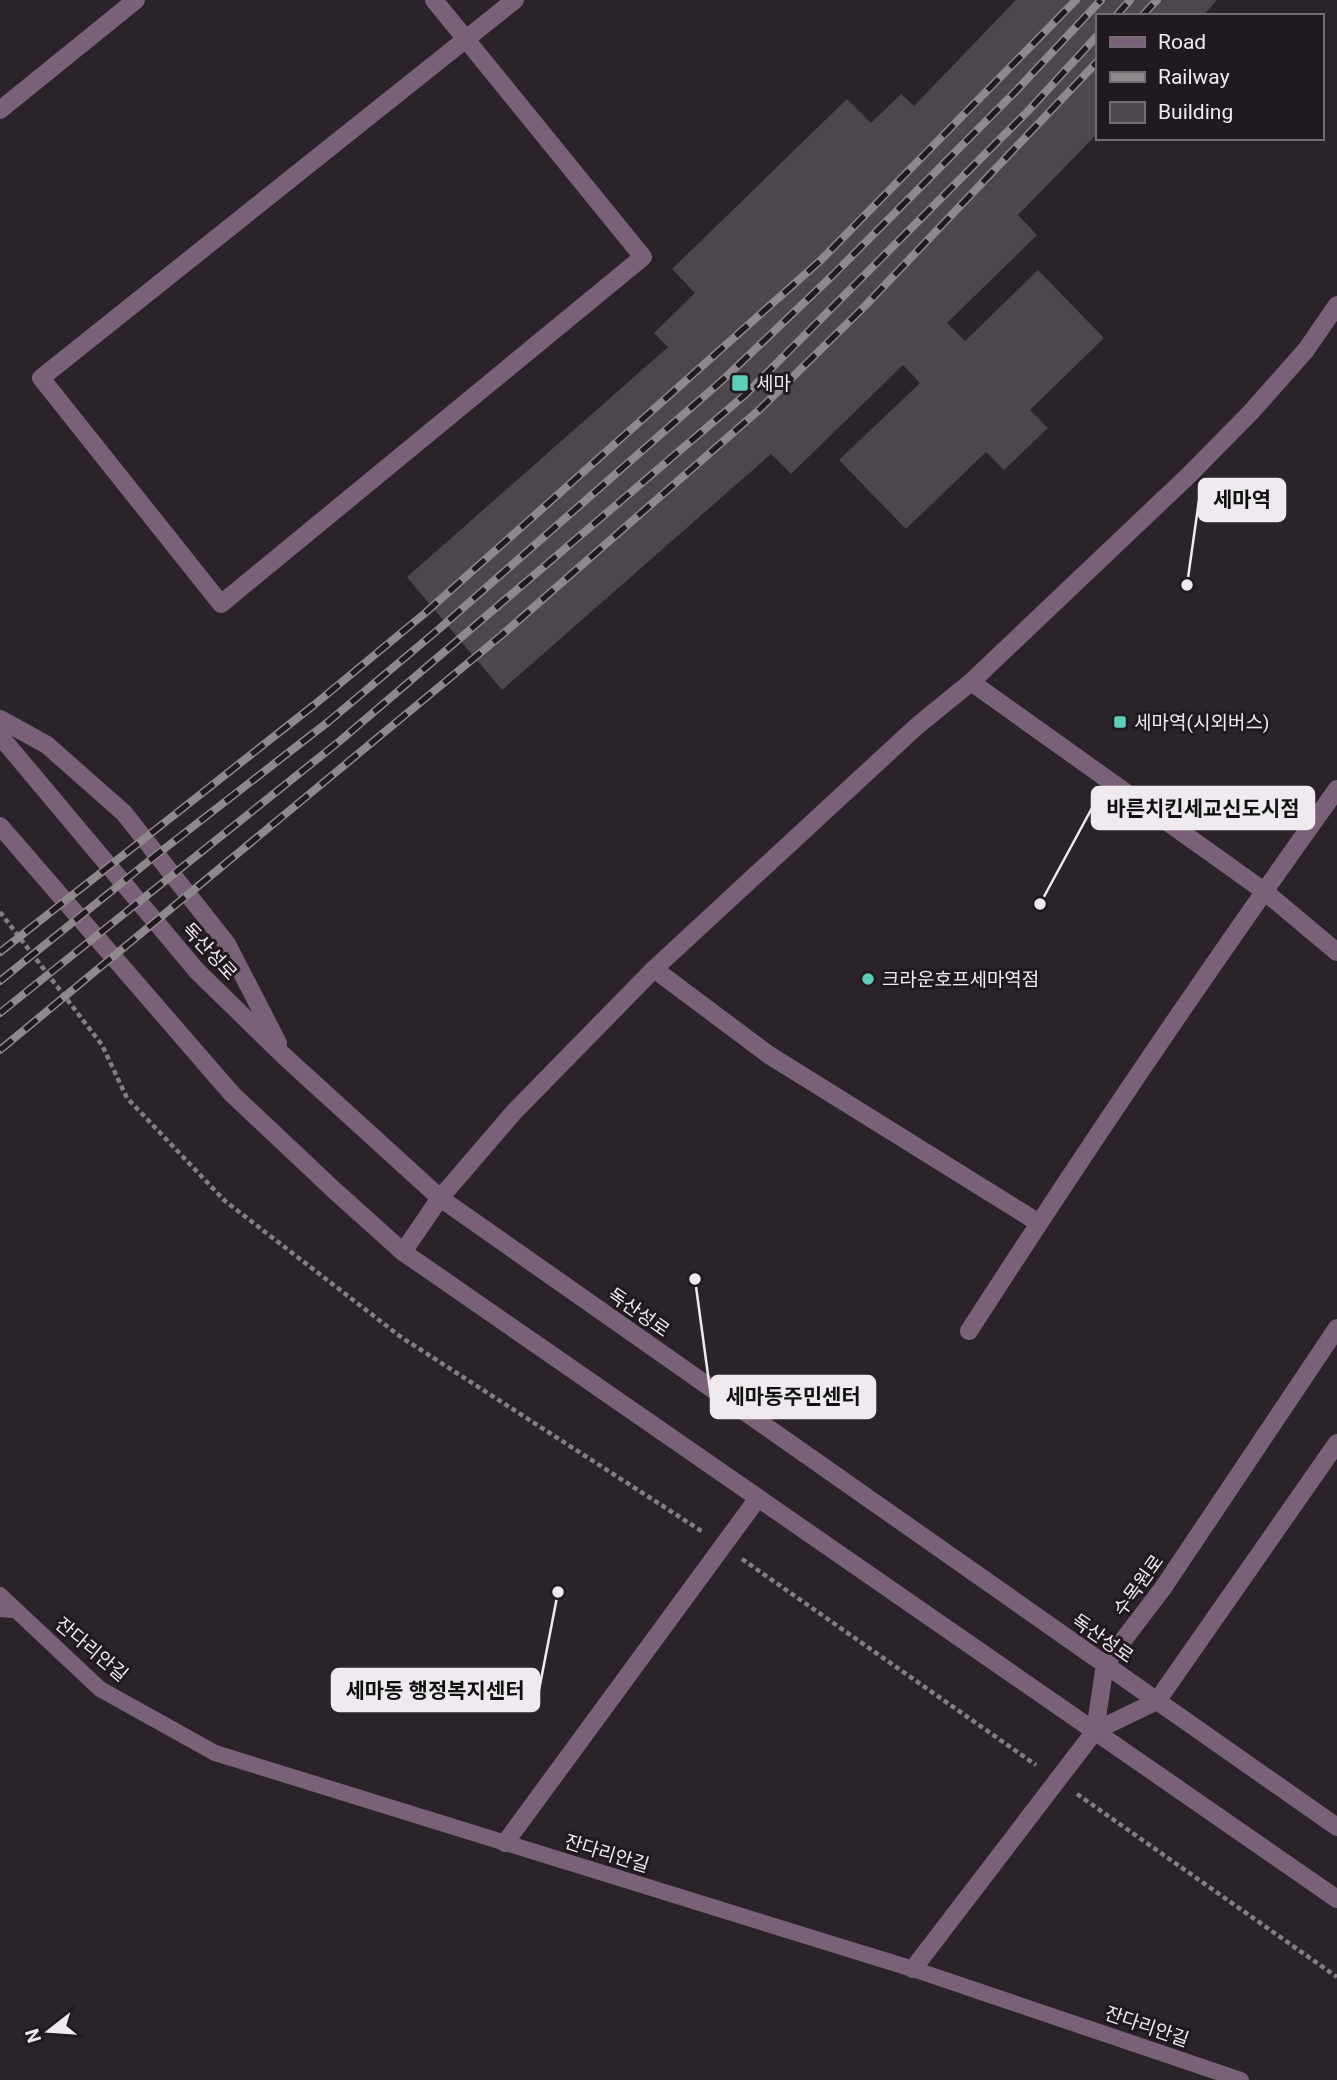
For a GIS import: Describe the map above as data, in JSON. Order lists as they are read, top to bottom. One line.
{"streets":{"street":["독산성로","수목원로"],"lane":["잔다리안길"]},"crossings":[["독산성로","수목원로"]],"places":{"transit":["세마","세마역(시외버스)"],"other":["세마역","바른치킨세교신도시점","크라운호프세마역점","세마동주민센터","세마동 행정복지센터"]},"legend":["Road","Railway","Building"],"north":"left"}
